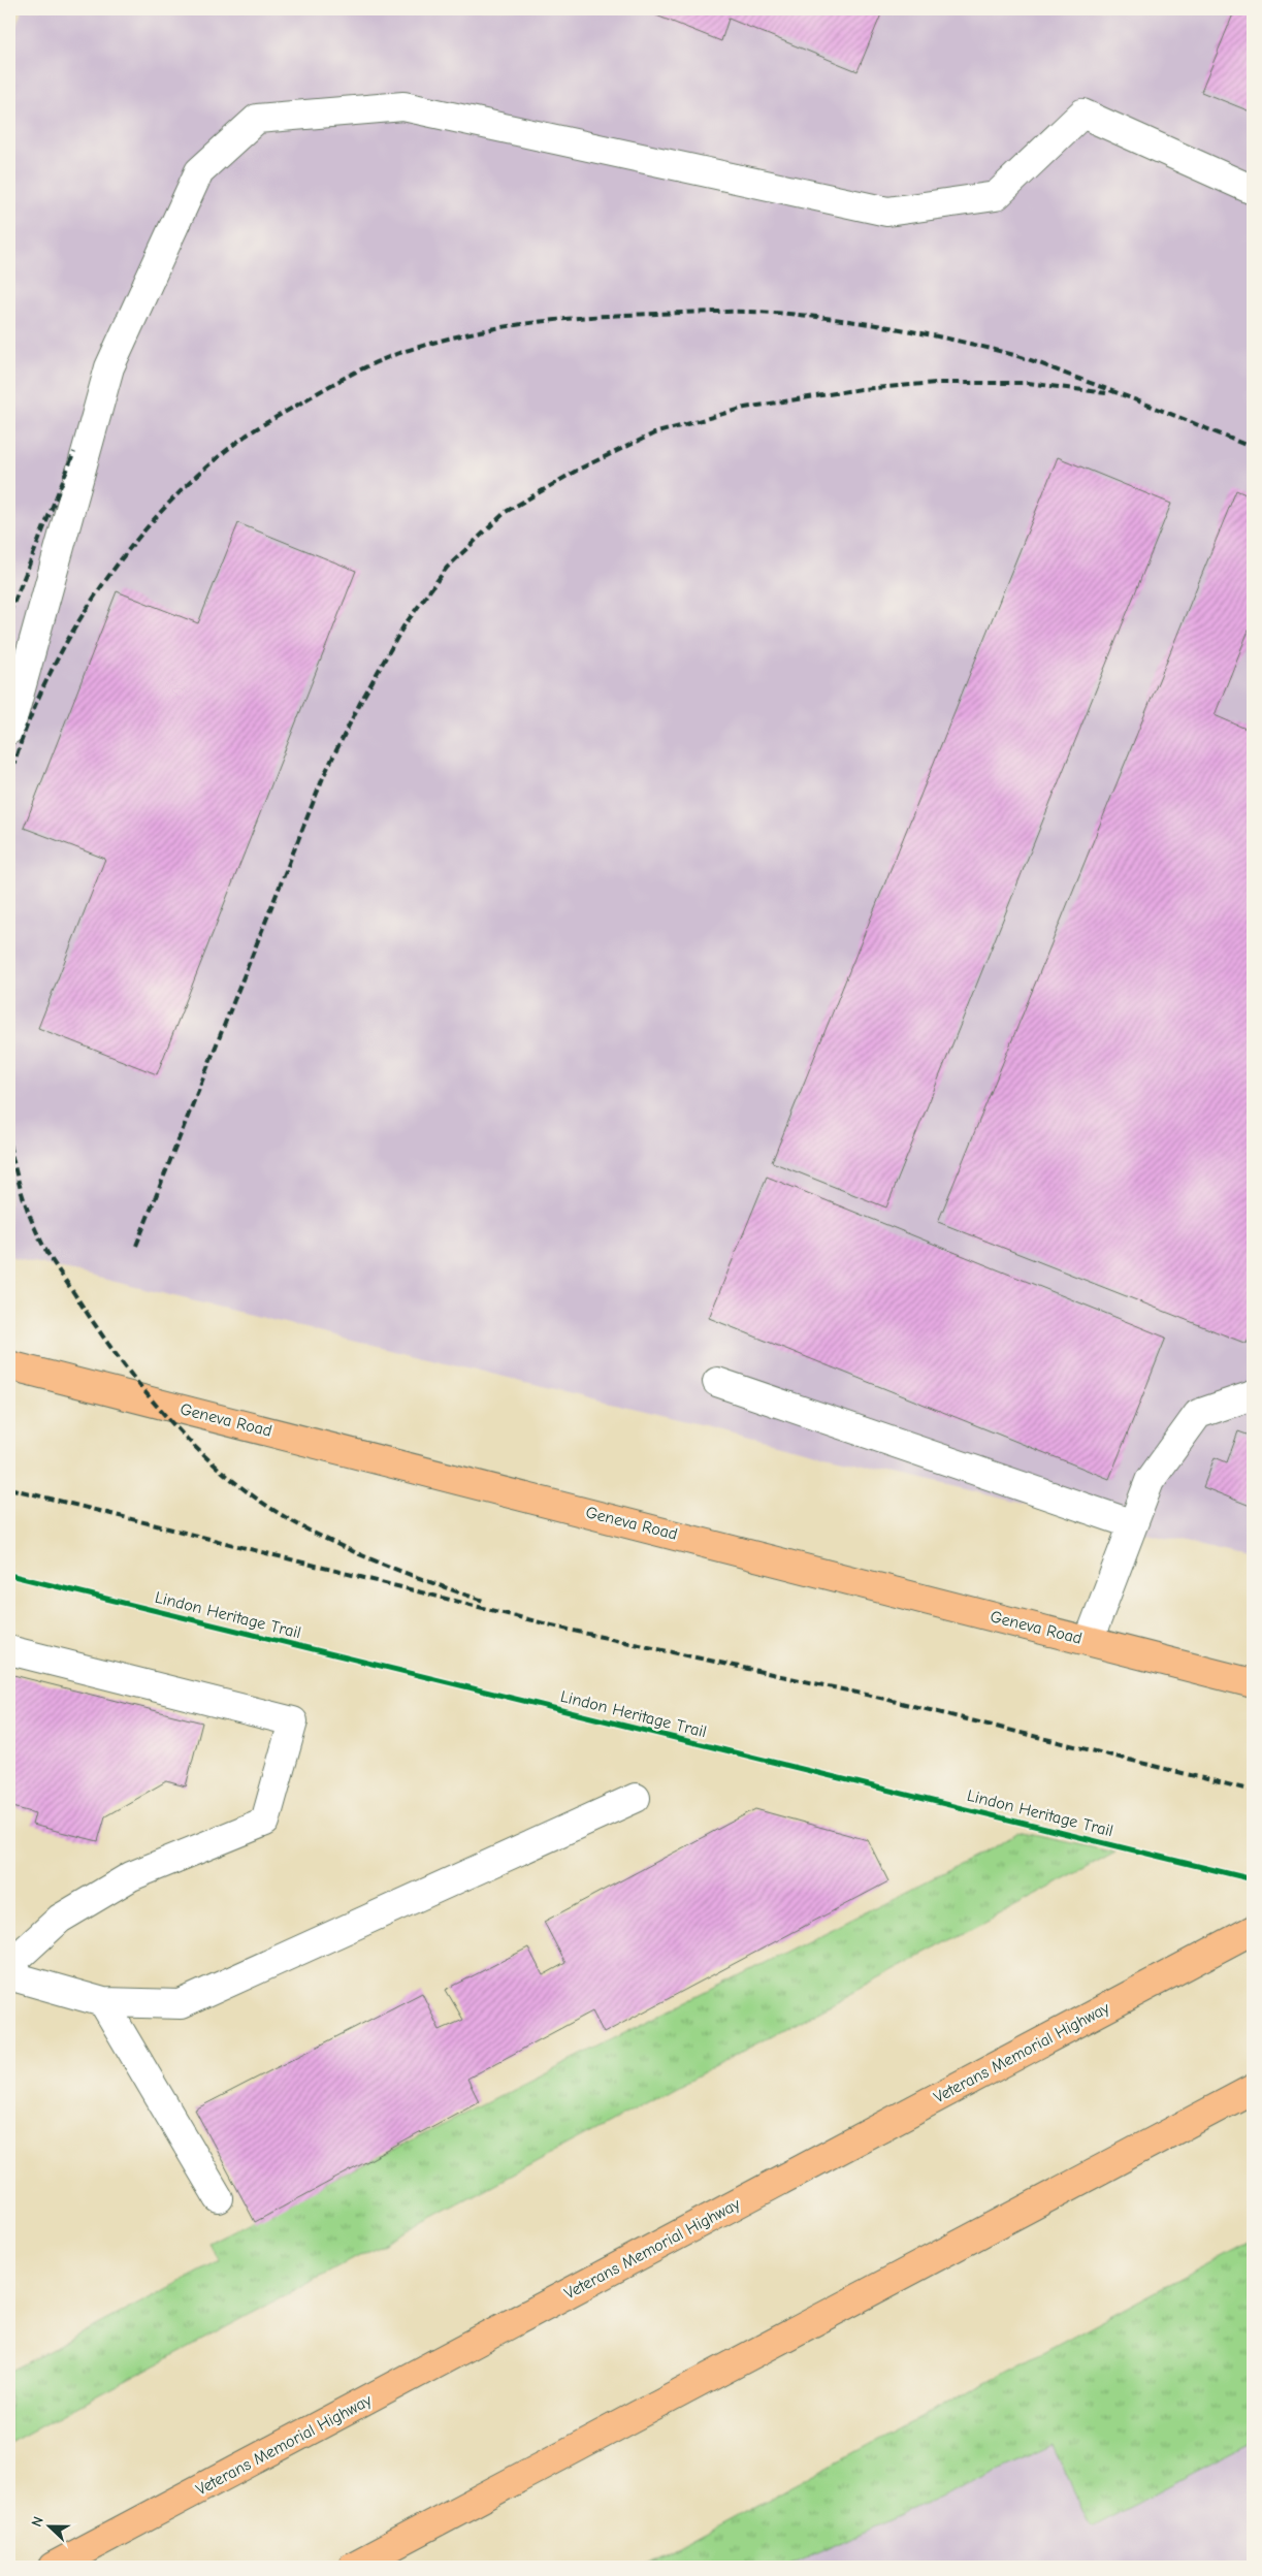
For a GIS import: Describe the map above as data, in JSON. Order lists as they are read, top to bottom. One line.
{"streets":{"main road":["Geneva Road","Veterans Memorial Highway"],"cycle path":["Lindon Heritage Trail"]},"north":"left"}
